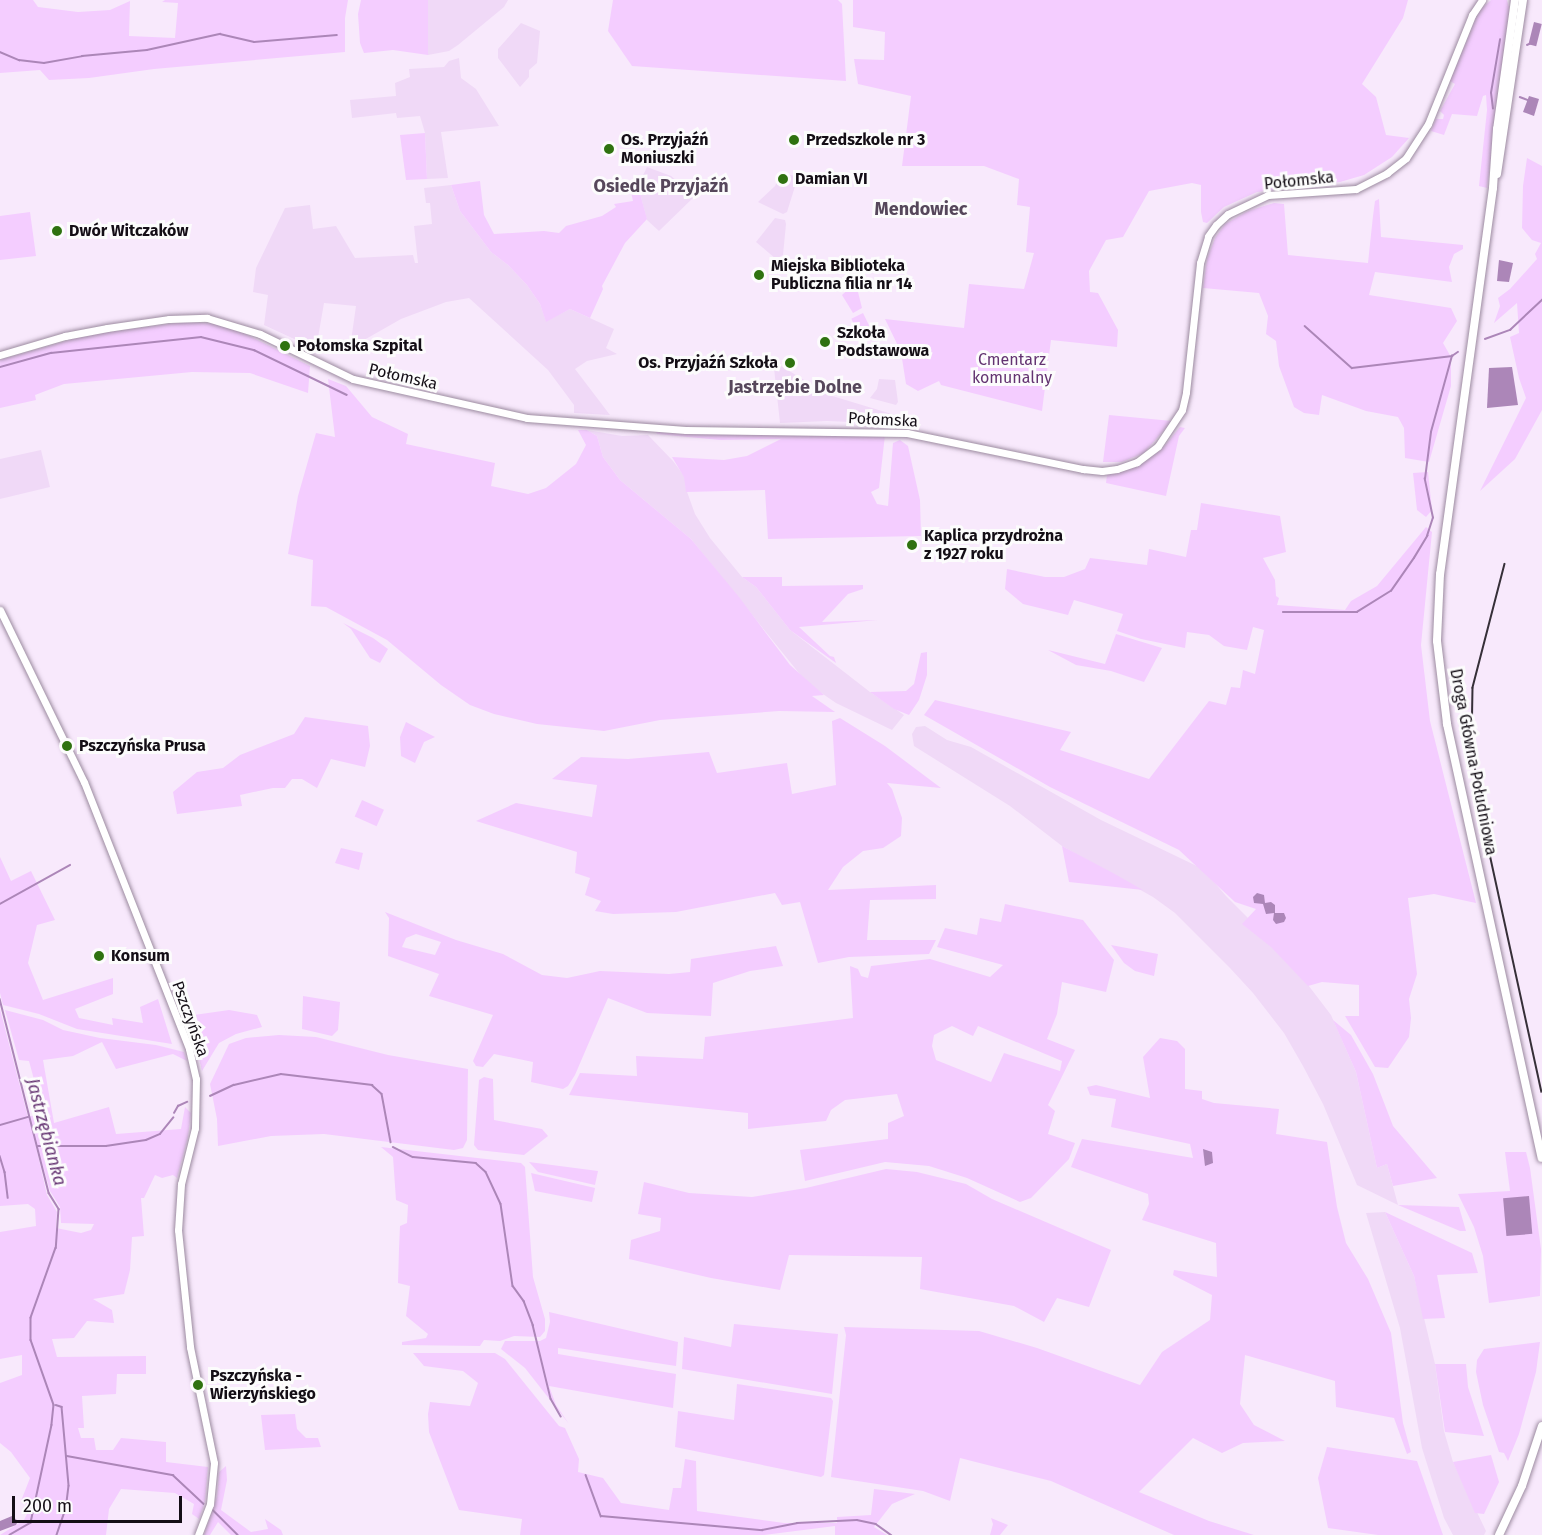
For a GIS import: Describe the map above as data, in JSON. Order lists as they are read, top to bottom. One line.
{"streets":{"main road":["Droga Główna Południowa"],"street":["Połomska","Pszczyńska"]},"districts":["Osiedle Przyjaźń","Mendowiec","Jastrzębie Dolne"],"water":["Jastrzębianka"],"parks":["Cmentarz komunalny"],"places":["Przedszkole nr 3","Os. Przyjaźń Moniuszki","Damian VI","Dwór Witczaków","Miejska Biblioteka Publiczna filia nr 14","Szkoła Podstawowa","Połomska Szpital","Os. Przyjaźń Szkoła","Kaplica przydrożna z 1927 roku","Pszczyńska Prusa","Konsum","Pszczyńska - Wierzyńskiego"],"scale_bar":"200 m"}
